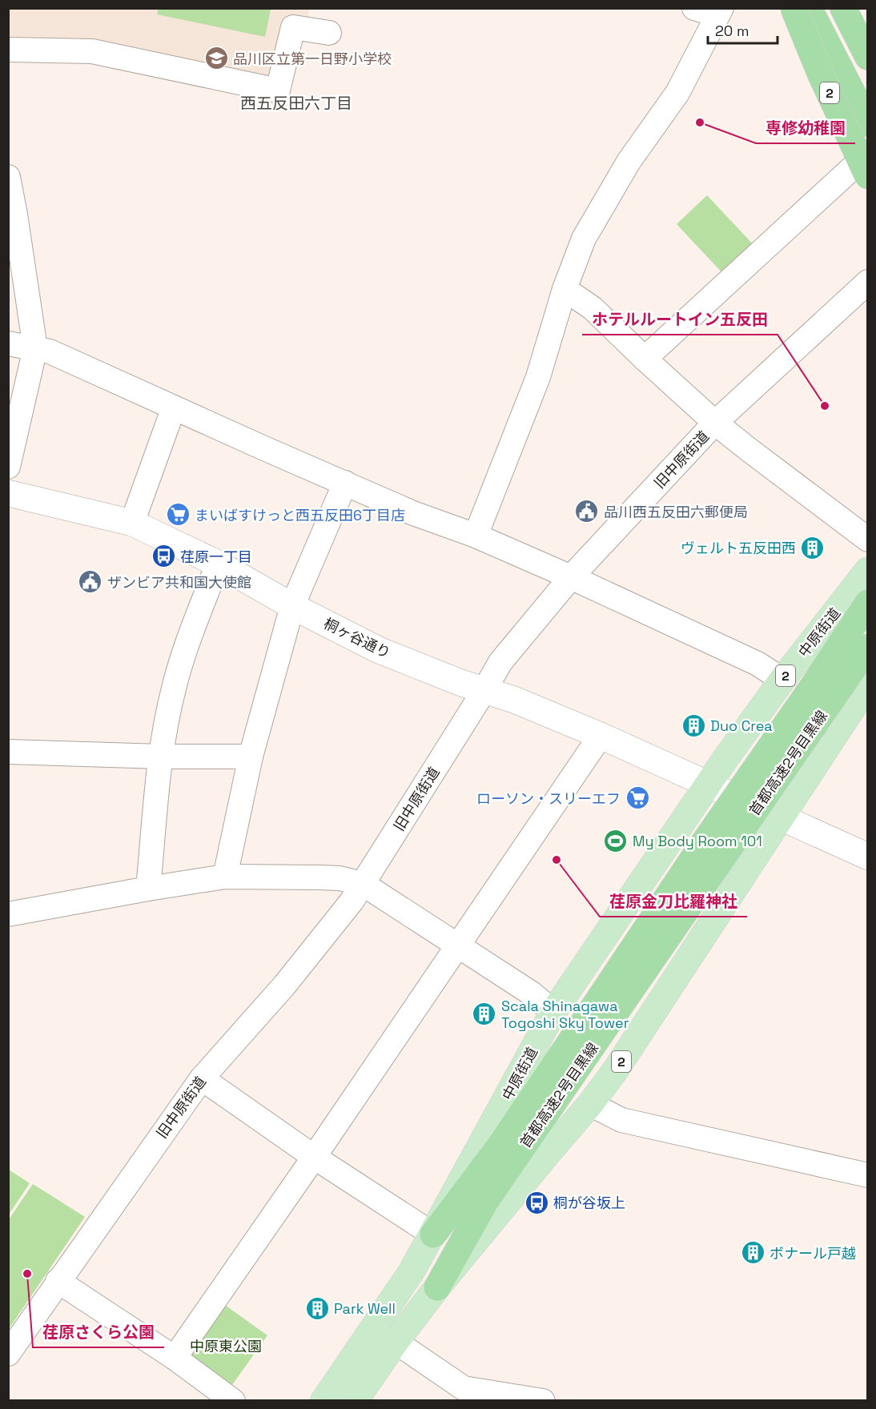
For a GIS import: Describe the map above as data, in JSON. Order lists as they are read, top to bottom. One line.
{"streets":{"highway":["2","首都高速2号目黒線"],"main road":["中原街道"],"street":["旧中原街道","桐ヶ谷通り"]},"crossings":[["2","桐ヶ谷通り"],["2","首都高速2号目黒線"],["旧中原街道","桐ヶ谷通り"],["中原街道","桐ヶ谷通り"],["中原街道","首都高速2号目黒線"]],"districts":["西五反田六丁目"],"parks":["中原東公園"],"places":{"school or university":["品川区立第一日野小学校"],"other":["専修幼稚園","ホテルルートイン五反田","荏原金刀比羅神社","荏原さくら公園"],"public building":["品川西五反田六郵便局","ザンビア共和国大使館"],"supermarket":["まいばすけっと西五反田6丁目店","ローソン・スリーエフ"],"building":["ヴェルト五反田西","Duo Crea","Scala Shinagawa Togoshi Sky Tower","ボナール戸越","Park Well"],"bus stop":["荏原一丁目","桐が谷坂上"],"sports":["My Body Room 101"]},"scale_bar":"20 m"}
